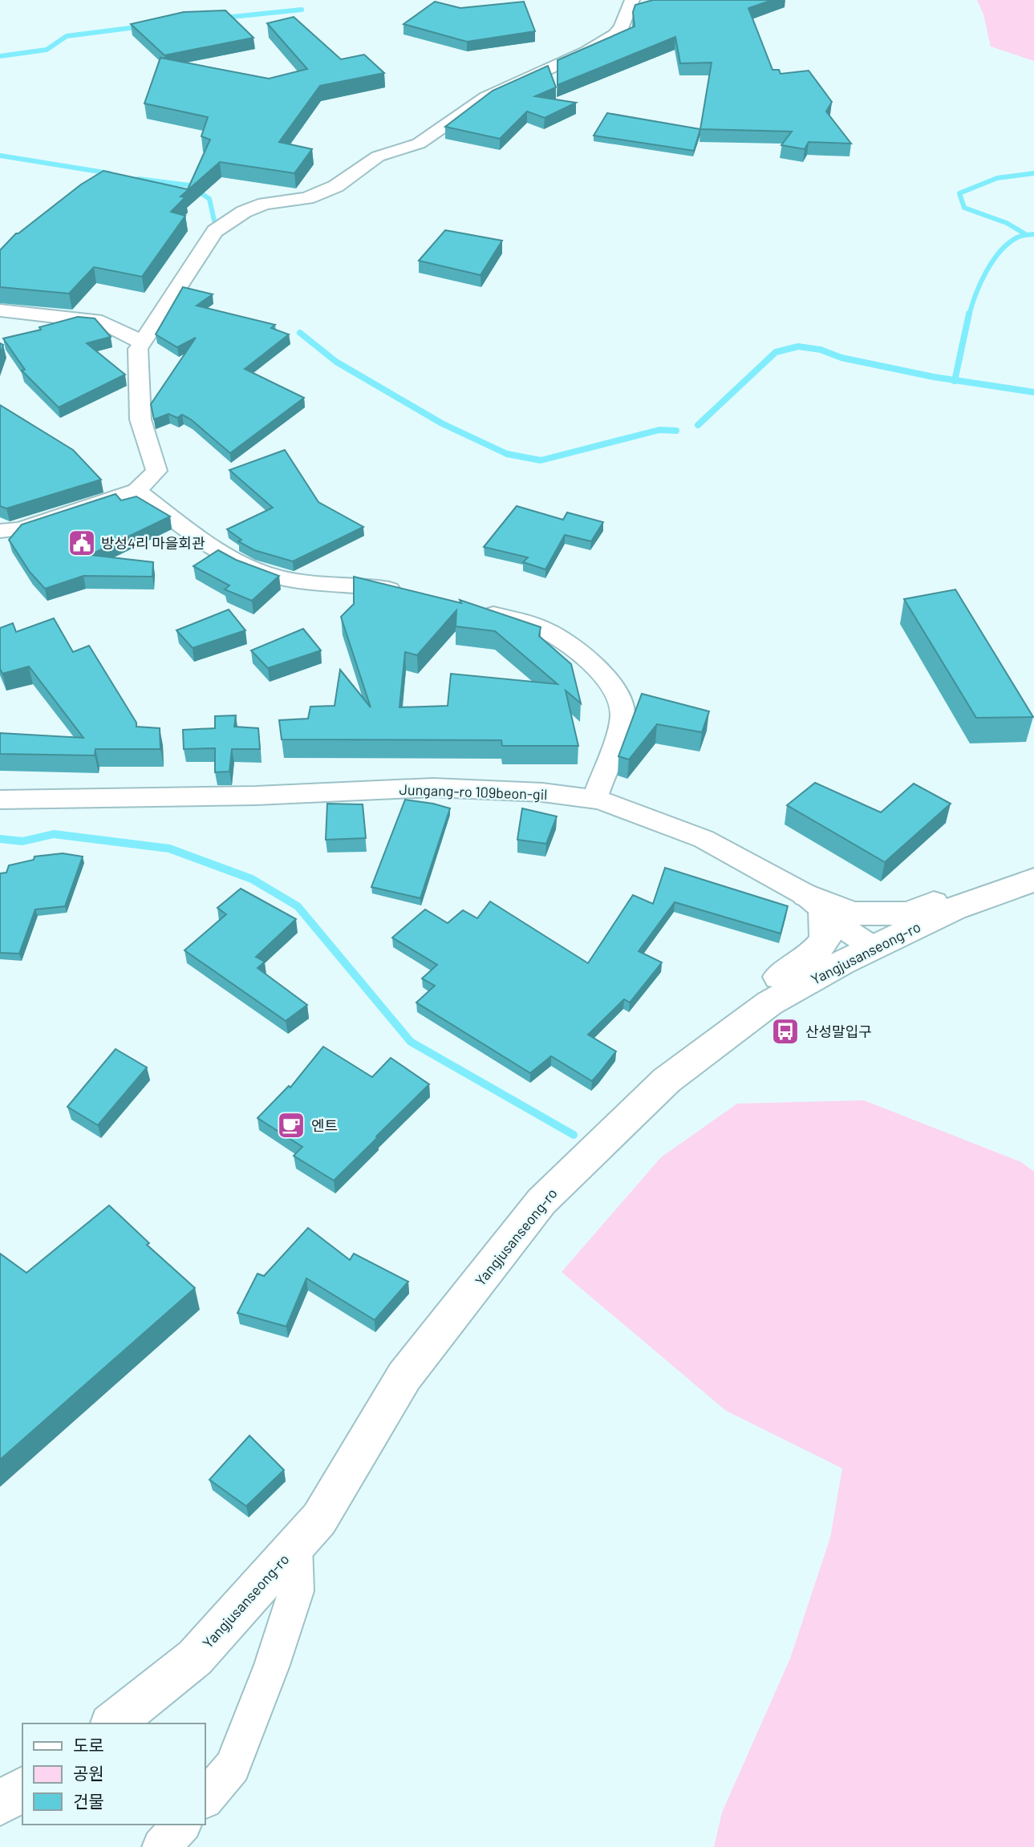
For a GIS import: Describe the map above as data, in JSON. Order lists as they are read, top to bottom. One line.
{"streets":{"street":["Jungang-ro 109beon-gil","Yangjusanseong-ro"]},"crossings":[["Jungang-ro 109beon-gil","Yangjusanseong-ro"]],"places":{"public building":["방성4리 마을회관"],"bus stop":["산성말입구"],"cafe":["엔트"]},"legend":["도로","공원","건물"]}
